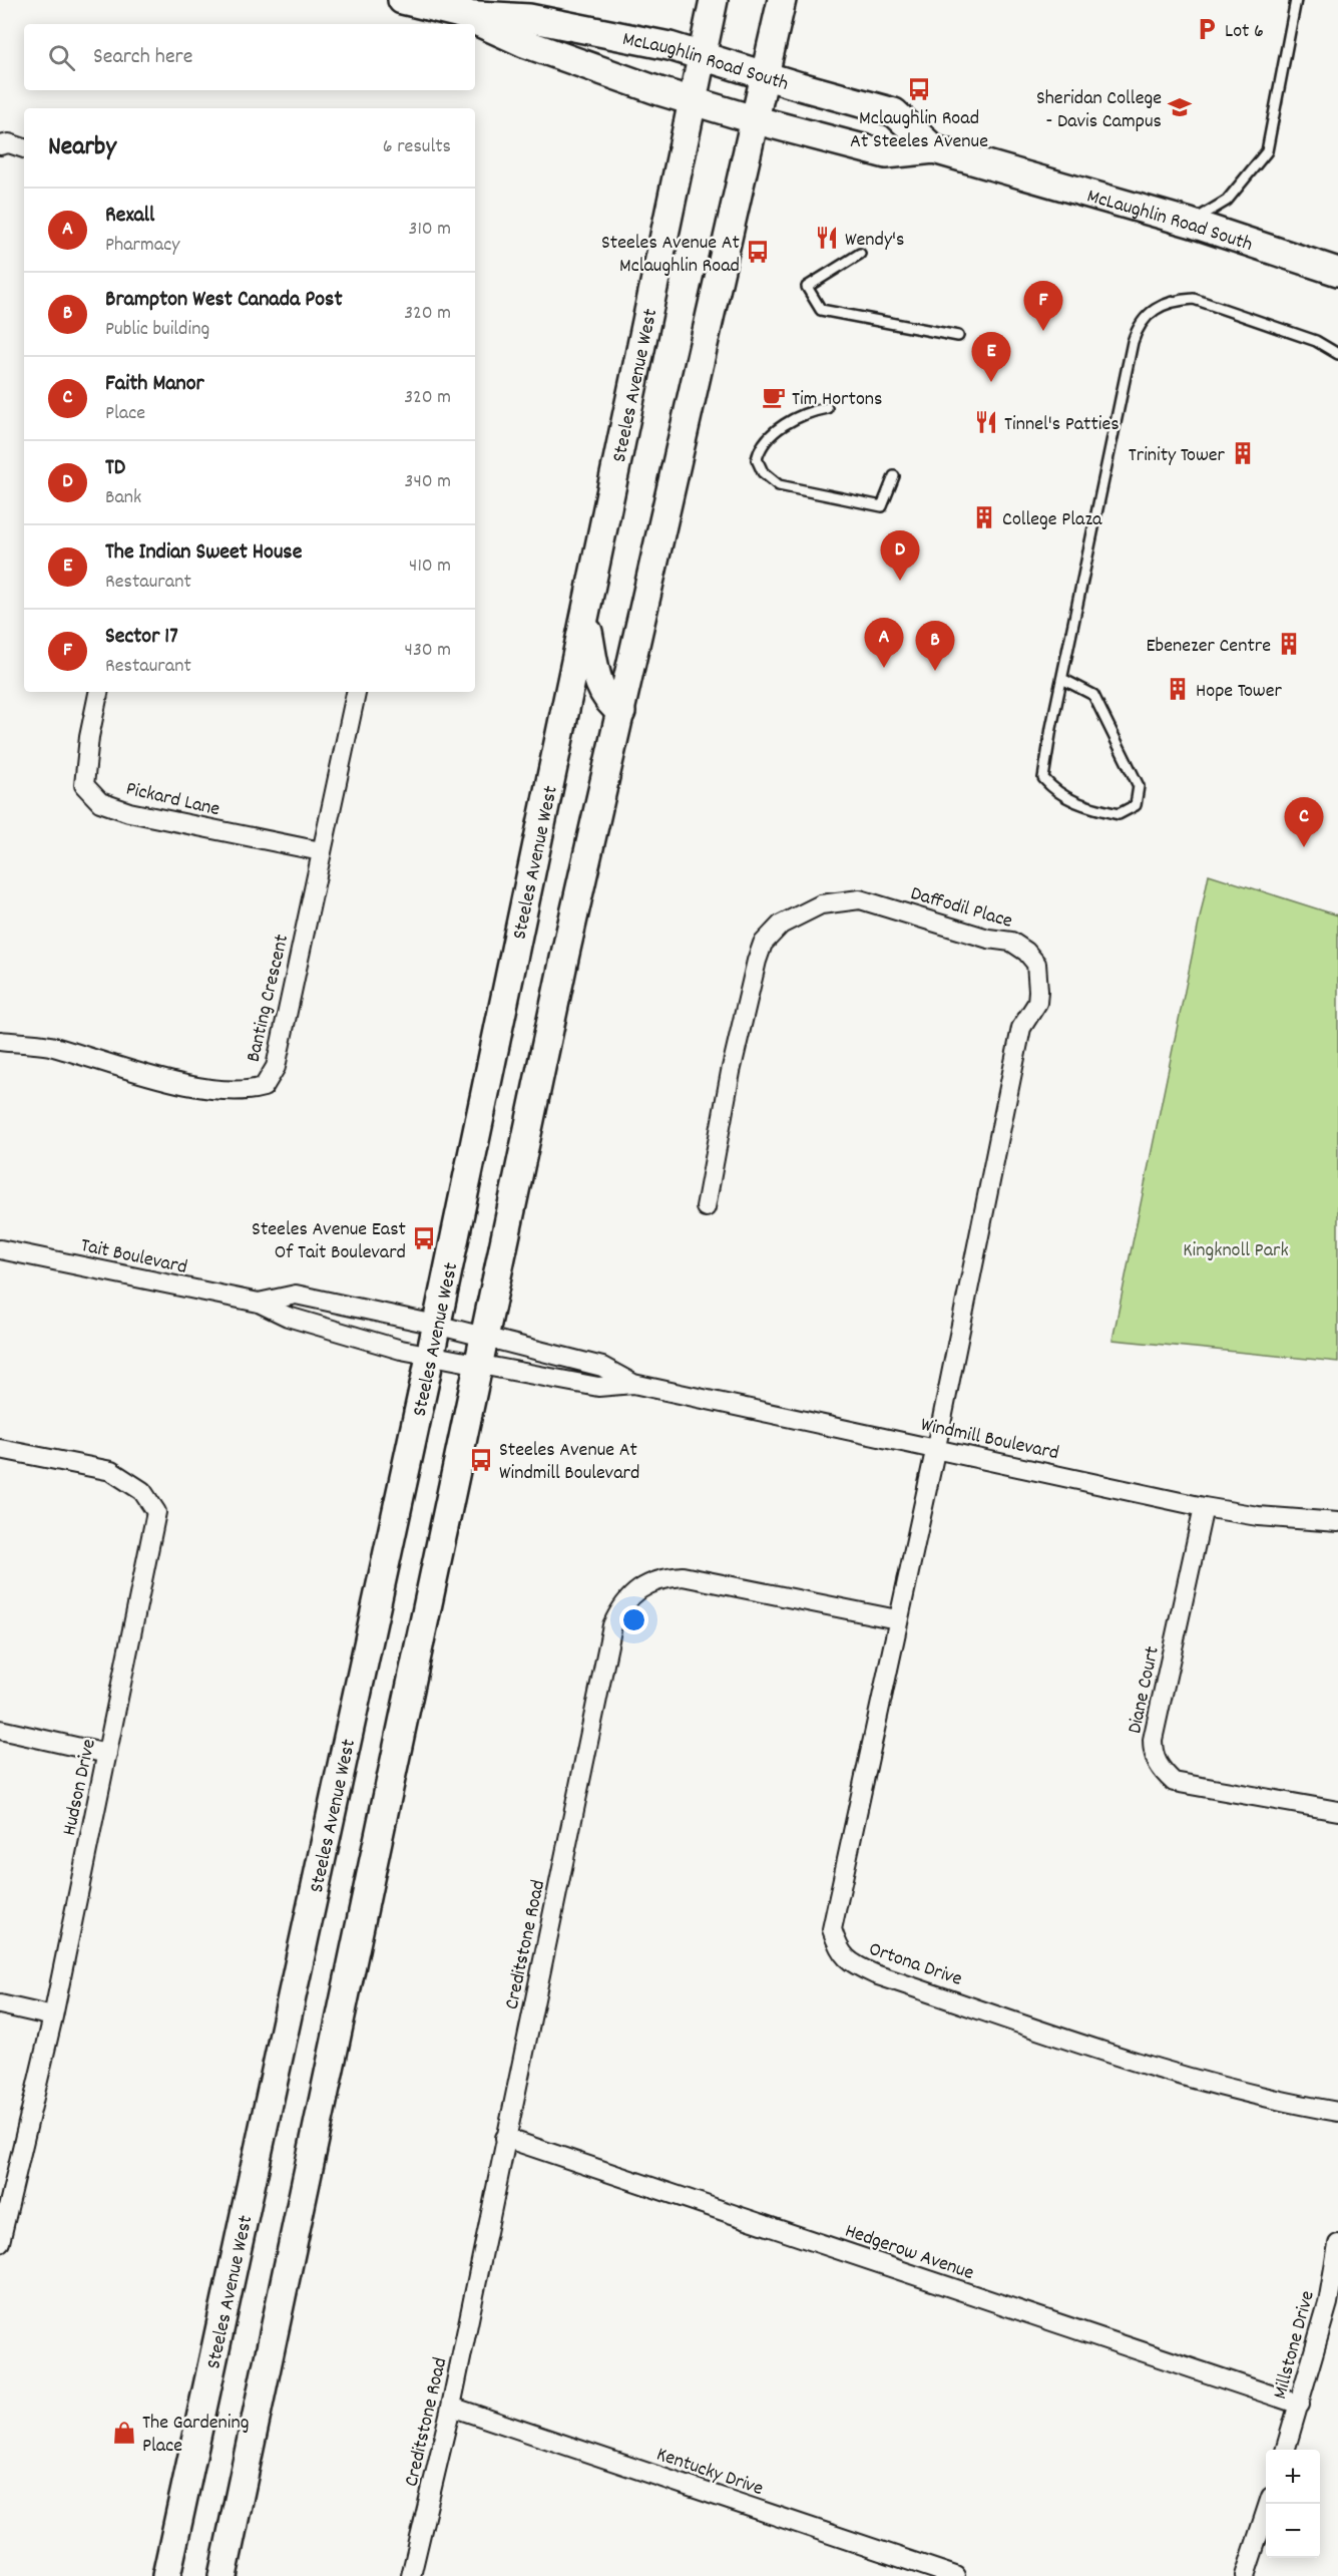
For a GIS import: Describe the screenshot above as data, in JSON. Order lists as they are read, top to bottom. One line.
{"streets":{"main road":["McLaughlin Road South","Steeles Avenue West"],"street":["Pickard Lane","Daffodil Place","Banting Crescent","Tait Boulevard","Windmill Boulevard","Diane Court","Hudson Drive","Creditstone Road","Ortona Drive","Hedgerow Avenue","Millstone Drive","Kentucky Drive"]},"crossings":[["McLaughlin Road South","Steeles Avenue West"],["Steeles Avenue West","Tait Boulevard"],["Steeles Avenue West","Windmill Boulevard"],["Pickard Lane","Banting Crescent"],["Daffodil Place","Windmill Boulevard"],["Daffodil Place","Ortona Drive"],["Tait Boulevard","Windmill Boulevard"],["Windmill Boulevard","Diane Court"],["Windmill Boulevard","Ortona Drive"],["Creditstone Road","Ortona Drive"],["Creditstone Road","Hedgerow Avenue"],["Creditstone Road","Kentucky Drive"],["Hedgerow Avenue","Millstone Drive"]],"parks":["Kingknoll Park"],"places":{"parking":["Lot 6"],"bus stop":["Mclaughlin Road At Steeles Avenue","Steeles Avenue At Mclaughlin Road","Steeles Avenue East Of Tait Boulevard","Steeles Avenue At Windmill Boulevard"],"school or university":["Sheridan College - Davis Campus"],"restaurant":["Wendy's","Tinnel's Patties"],"cafe":["Tim Hortons"],"building":["Trinity Tower","College Plaza","Ebenezer Centre","Hope Tower"],"shop":["The Gardening Place"]},"page":{"search":"Search here","heading":["Nearby","6 results"],"list":[{"mark":"A","name":"Rexall","note":"Pharmacy","value":"310 m"},{"mark":"B","name":"Brampton West Canada Post","note":"Public building","value":"320 m"},{"mark":"C","name":"Faith Manor","note":"Place","value":"320 m"},{"mark":"D","name":"TD","note":"Bank","value":"340 m"},{"mark":"E","name":"The Indian Sweet House","note":"Restaurant","value":"410 m"},{"mark":"F","name":"Sector 17","note":"Restaurant","value":"430 m"}],"pins":["F","E","D","A","B","C"],"map_buttons":["+","−"]}}
